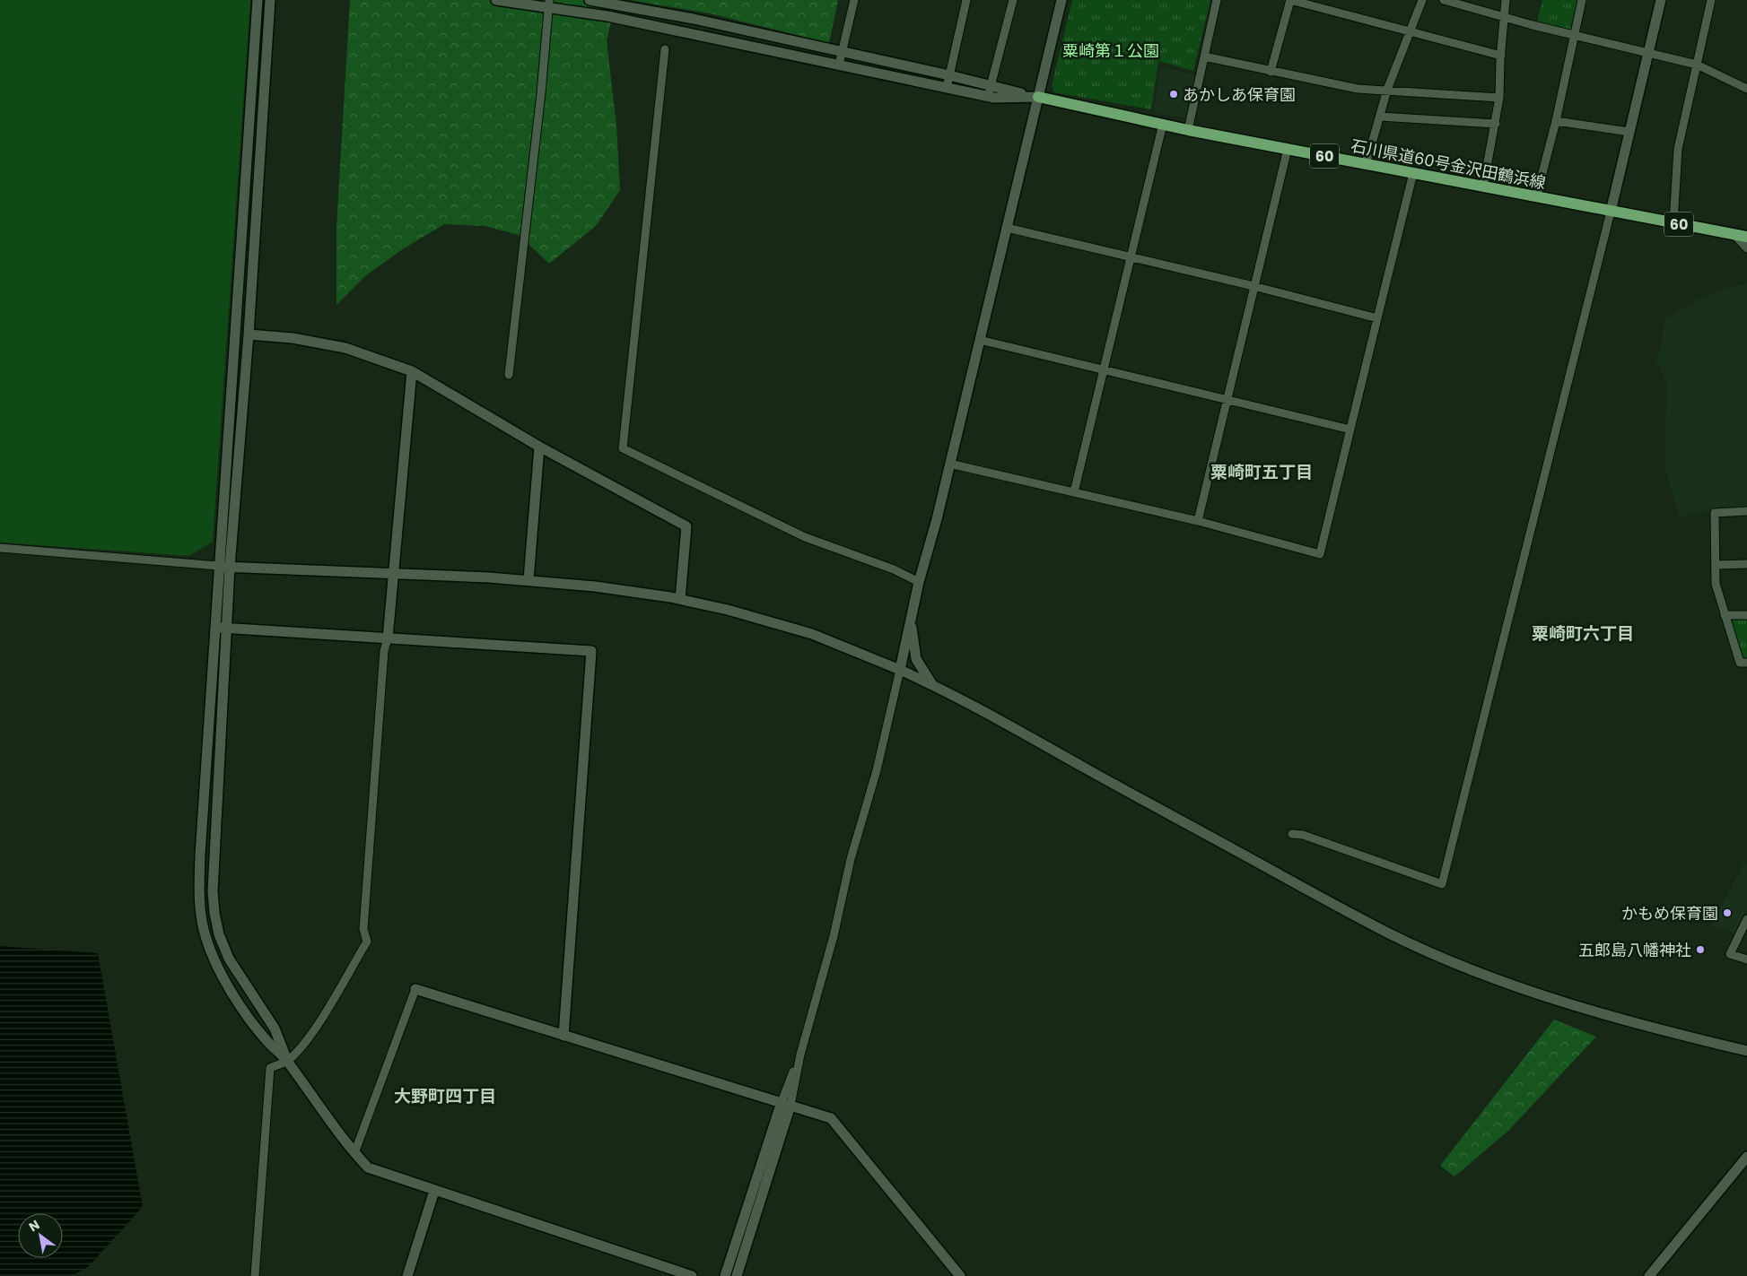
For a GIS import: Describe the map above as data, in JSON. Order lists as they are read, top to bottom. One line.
{"streets":{"main road":["60","石川県道60号金沢田鶴浜線"]},"districts":["粟崎町五丁目","粟崎町六丁目","大野町四丁目"],"parks":["粟崎第１公園"],"places":["あかしあ保育園","かもめ保育園","五郎島八幡神社"],"north":"top left"}
